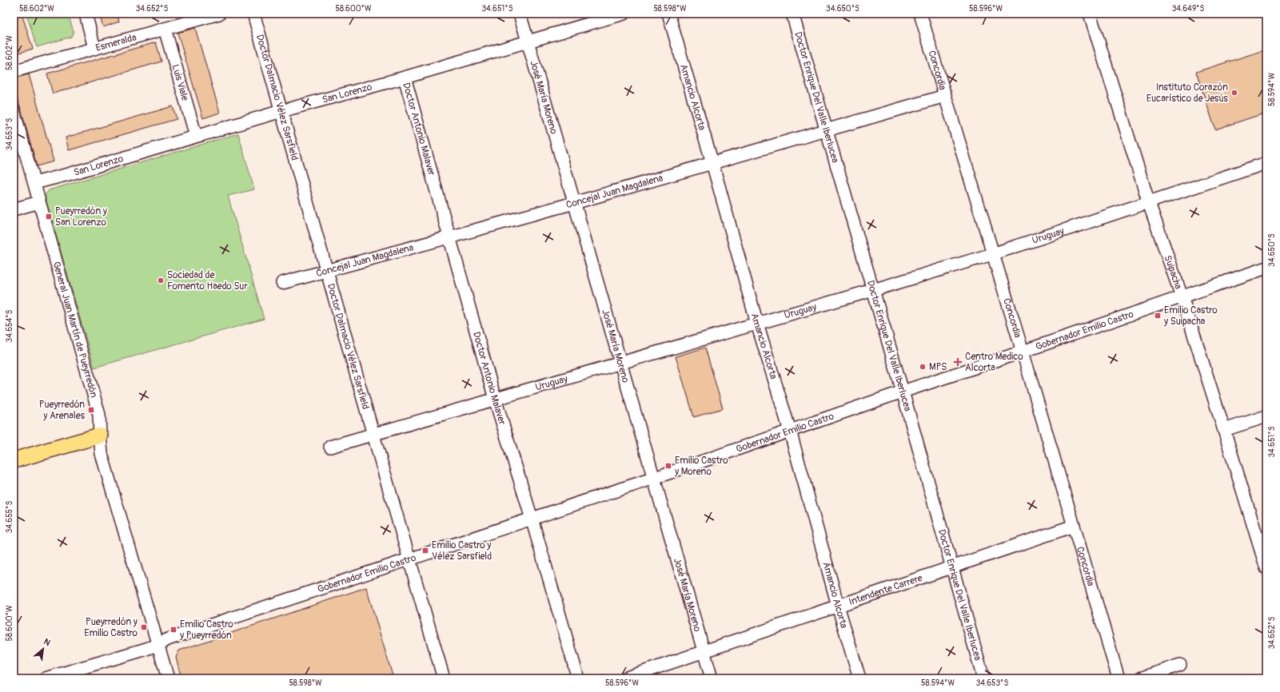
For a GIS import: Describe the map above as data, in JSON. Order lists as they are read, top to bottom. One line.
{"streets":{"street":["Esmeralda","Concordia","Luis Viale","San Lorenzo","Doctor Dalmacio Vélez Sarsfield","Amancio Alcorta","José María Moreno","Doctor Enrique Del Valle Iberlucea","Doctor Antonio Malaver","Concejal Juan Magdalena","Uruguay","Suipacha","General Juan Martín de Pueyrredón","Gobernador Emilio Castro","Intendente Carrere"]},"crossings":[["Esmeralda","Luis Viale"],["Concordia","Concejal Juan Magdalena"],["Concordia","Uruguay"],["Concordia","Gobernador Emilio Castro"],["Concordia","Intendente Carrere"],["Luis Viale","San Lorenzo"],["San Lorenzo","Doctor Dalmacio Vélez Sarsfield"],["San Lorenzo","José María Moreno"],["San Lorenzo","Doctor Antonio Malaver"],["San Lorenzo","General Juan Martín de Pueyrredón"],["Doctor Dalmacio Vélez Sarsfield","Concejal Juan Magdalena"],["Doctor Dalmacio Vélez Sarsfield","Uruguay"],["Doctor Dalmacio Vélez Sarsfield","Gobernador Emilio Castro"],["Amancio Alcorta","Concejal Juan Magdalena"],["Amancio Alcorta","Uruguay"],["Amancio Alcorta","Gobernador Emilio Castro"],["Amancio Alcorta","Intendente Carrere"],["José María Moreno","Concejal Juan Magdalena"],["José María Moreno","Uruguay"],["José María Moreno","Gobernador Emilio Castro"],["José María Moreno","Intendente Carrere"],["Doctor Enrique Del Valle Iberlucea","Concejal Juan Magdalena"],["Doctor Enrique Del Valle Iberlucea","Uruguay"],["Doctor Enrique Del Valle Iberlucea","Gobernador Emilio Castro"],["Doctor Enrique Del Valle Iberlucea","Intendente Carrere"],["Doctor Antonio Malaver","Concejal Juan Magdalena"],["Doctor Antonio Malaver","Uruguay"],["Doctor Antonio Malaver","Gobernador Emilio Castro"],["Uruguay","Suipacha"],["Suipacha","Gobernador Emilio Castro"],["General Juan Martín de Pueyrredón","Gobernador Emilio Castro"]],"places":{"other":["Instituto Corazón Eucarístico de Jesús","Sociedad de Fomento Haedo Sur","MPS"],"transit":["Pueyrredón y San Lorenzo","Emilio Castro y Suipacha","Pueyrredón y Arenales","Emilio Castro y Moreno","Emilio Castro y Vélez Sarsfield","Pueyrredón y Emilio Castro","Emilio Castro y Pueyrredón"],"health":["Centro Medico Alcorta"]},"north":"top right","coordinates":["58.602°W","34.652°S","58.600°W","34.651°S","58.598°W","34.650°S","58.596°W","34.649°S","58.594°W","34.653°S","34.654°S","34.655°S"]}
